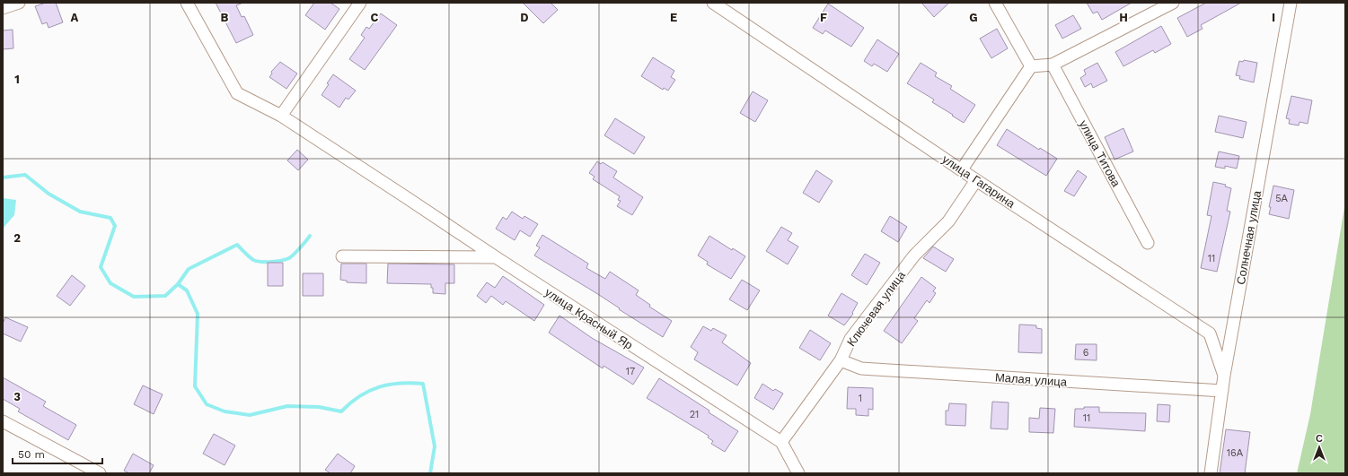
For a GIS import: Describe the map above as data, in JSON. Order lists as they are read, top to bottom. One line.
{"streets":{"street":["улица Титова","улица Гагарина","Солнечная улица","Ключевая улица","улица Красный Яр","Малая улица"]},"crossings":[["улица Гагарина","Солнечная улица"],["улица Гагарина","Ключевая улица"],["Солнечная улица","Малая улица"],["Ключевая улица","улица Красный Яр"],["Ключевая улица","Малая улица"]],"house_numbers":["5А","11","6","17","1","21","11","16А"],"scale_bar":"50 m","north":"top","grid":{"columns":["A","B","C","D","E","F","G","H","I"],"rows":["1","2","3"]}}
